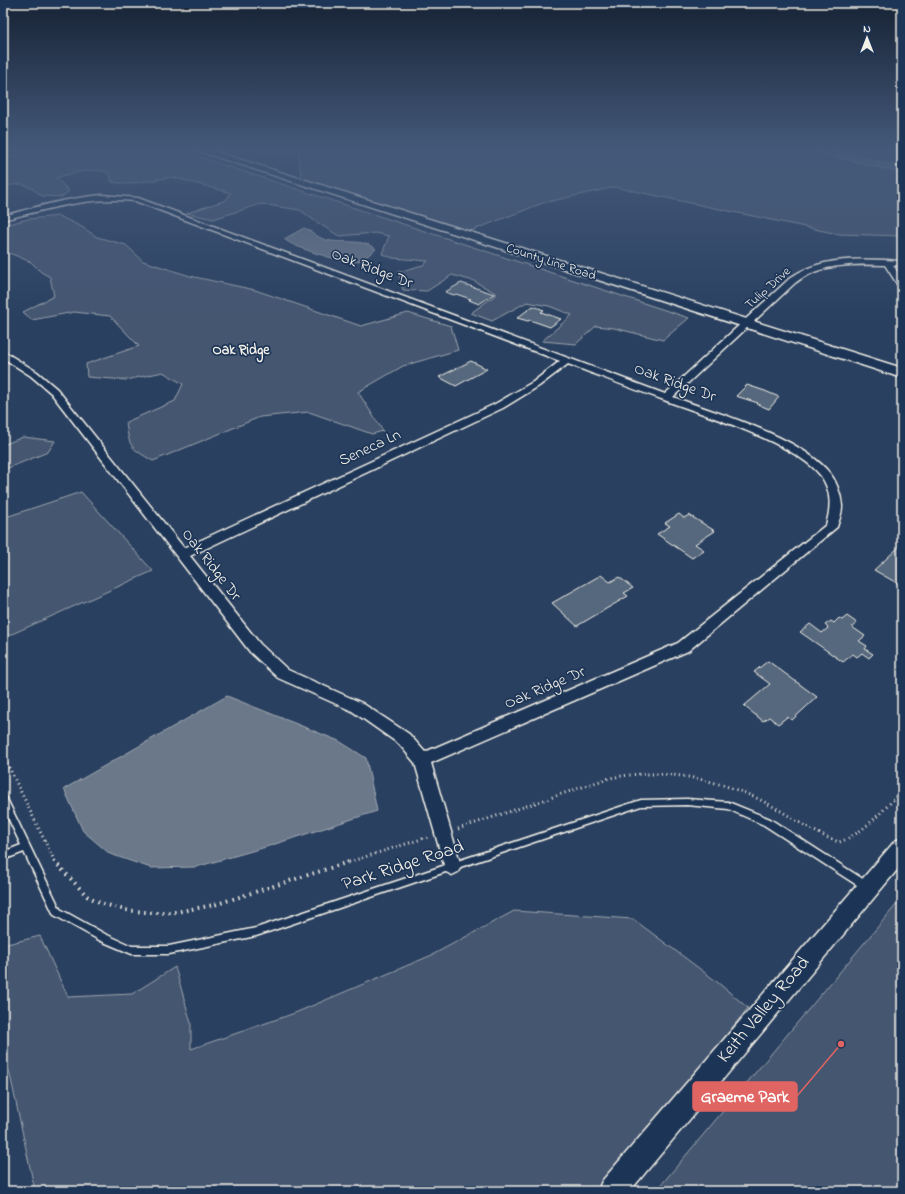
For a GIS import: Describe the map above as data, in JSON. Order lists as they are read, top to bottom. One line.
{"streets":{"main road":["County Line Road"],"street":["Oak Ridge Dr","Tulip Drive","Seneca Ln","Keith Valley Road"],"lane":["Park Ridge Road"]},"crossings":[["County Line Road","Tulip Drive"],["Oak Ridge Dr","Tulip Drive"],["Oak Ridge Dr","Seneca Ln"],["Oak Ridge Dr","Park Ridge Road"],["Park Ridge Road","Keith Valley Road"]],"districts":["Oak Ridge"],"places":["Graeme Park"],"north":"top"}
